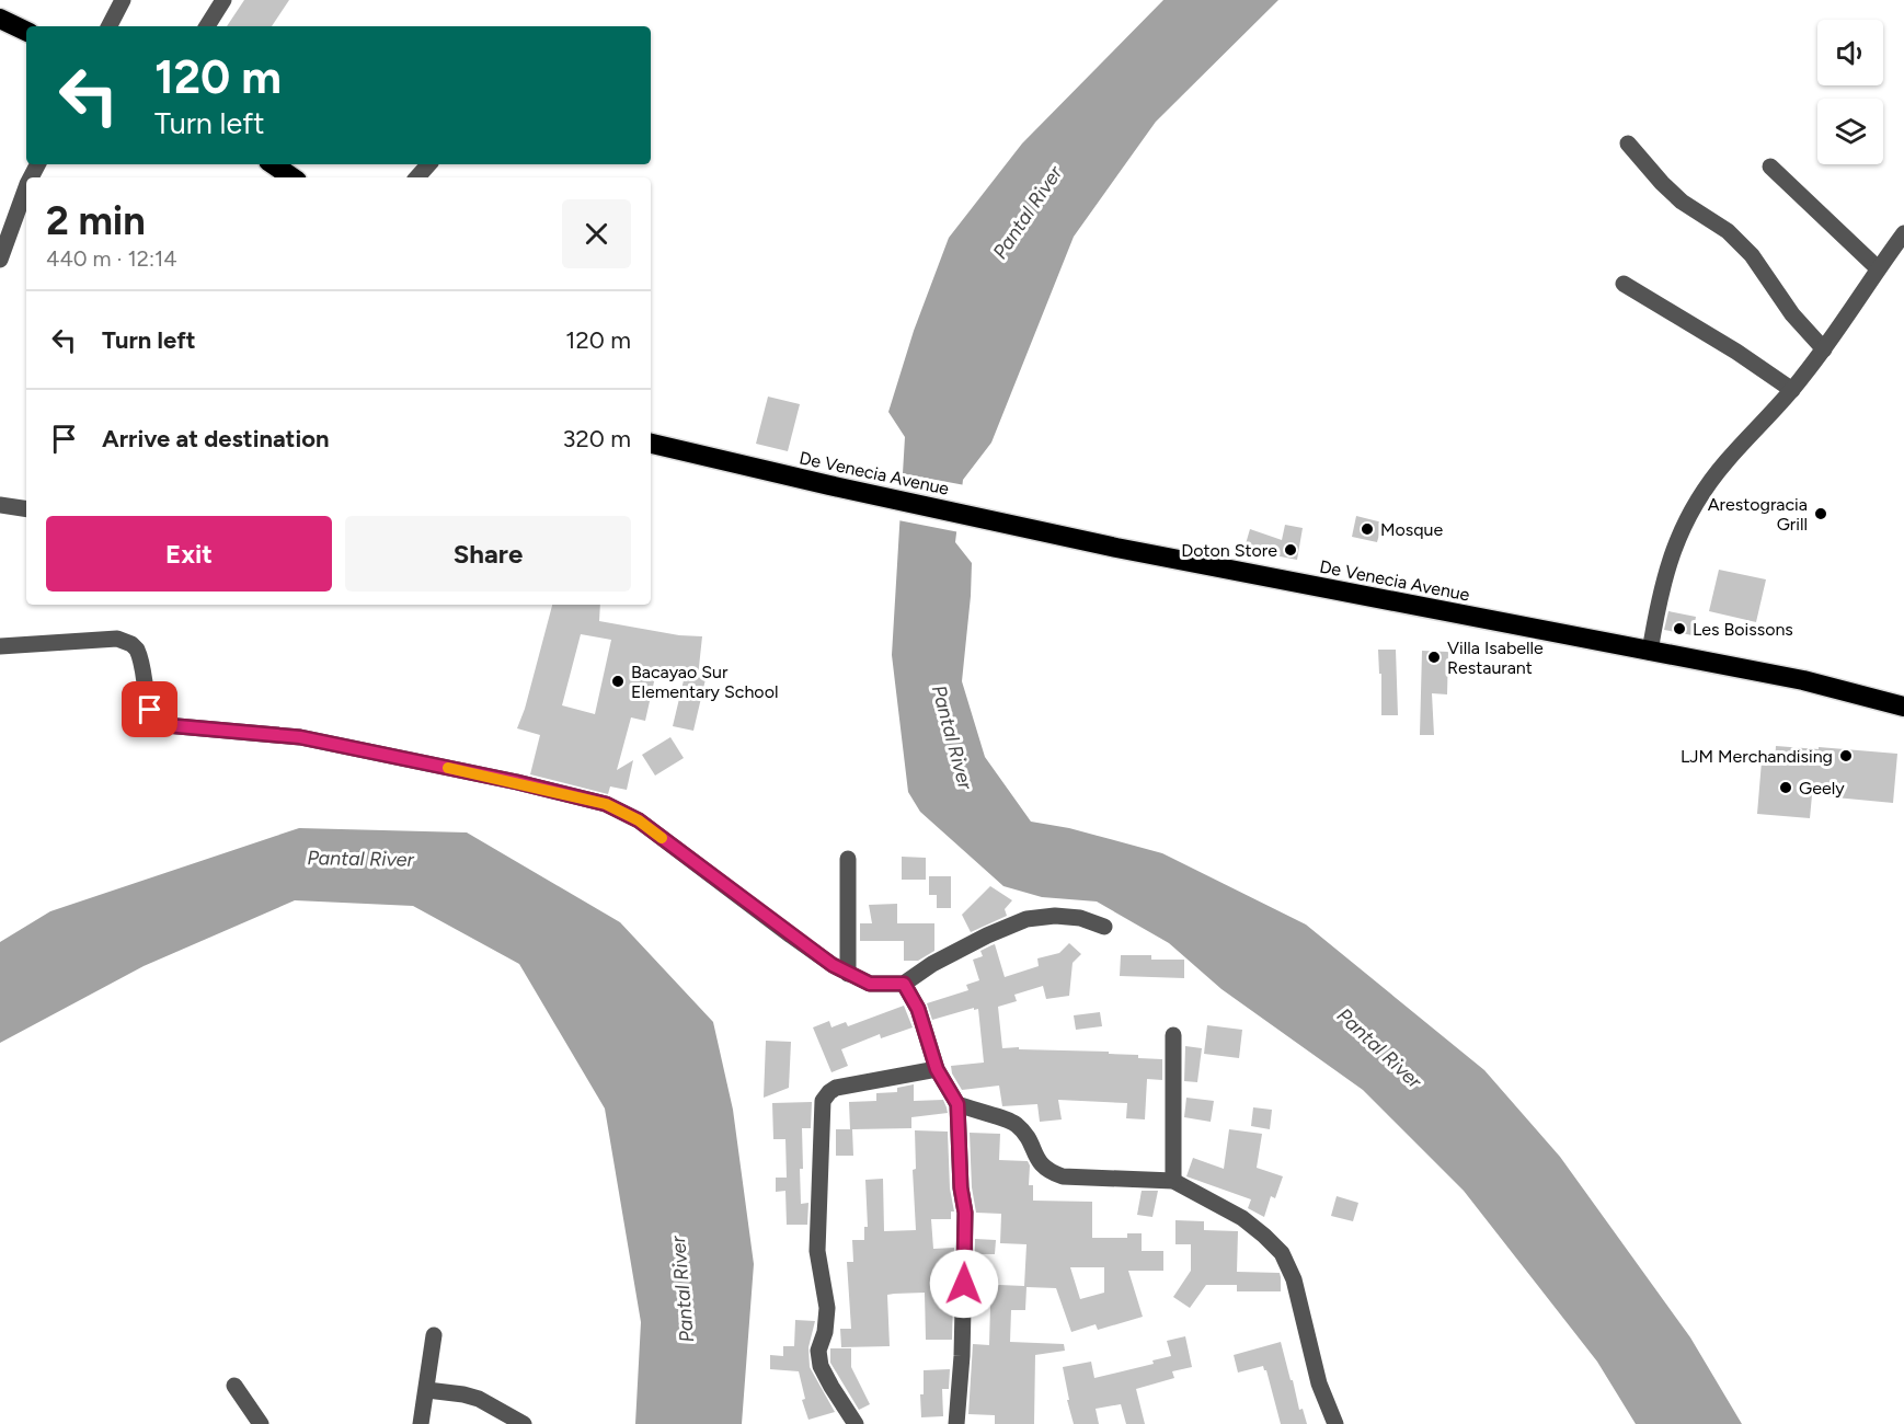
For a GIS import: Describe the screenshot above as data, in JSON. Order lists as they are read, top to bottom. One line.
{"streets":{"highway":["De Venecia Avenue"]},"water":["Pantal River"],"places":["Arestogracia Grill","Mosque","Doton Store","Les Boissons","Villa Isabelle Restaurant","Bacayao Sur Elementary School","LJM Merchandising","Geely"],"page":{"turn":["120 m","Turn left"],"heading":["2 min","440 m · 12:14"],"list":[{"name":"Turn left","value":"120 m"},{"name":"Arrive at destination","value":"320 m"}],"buttons":["Exit","Share"]}}
